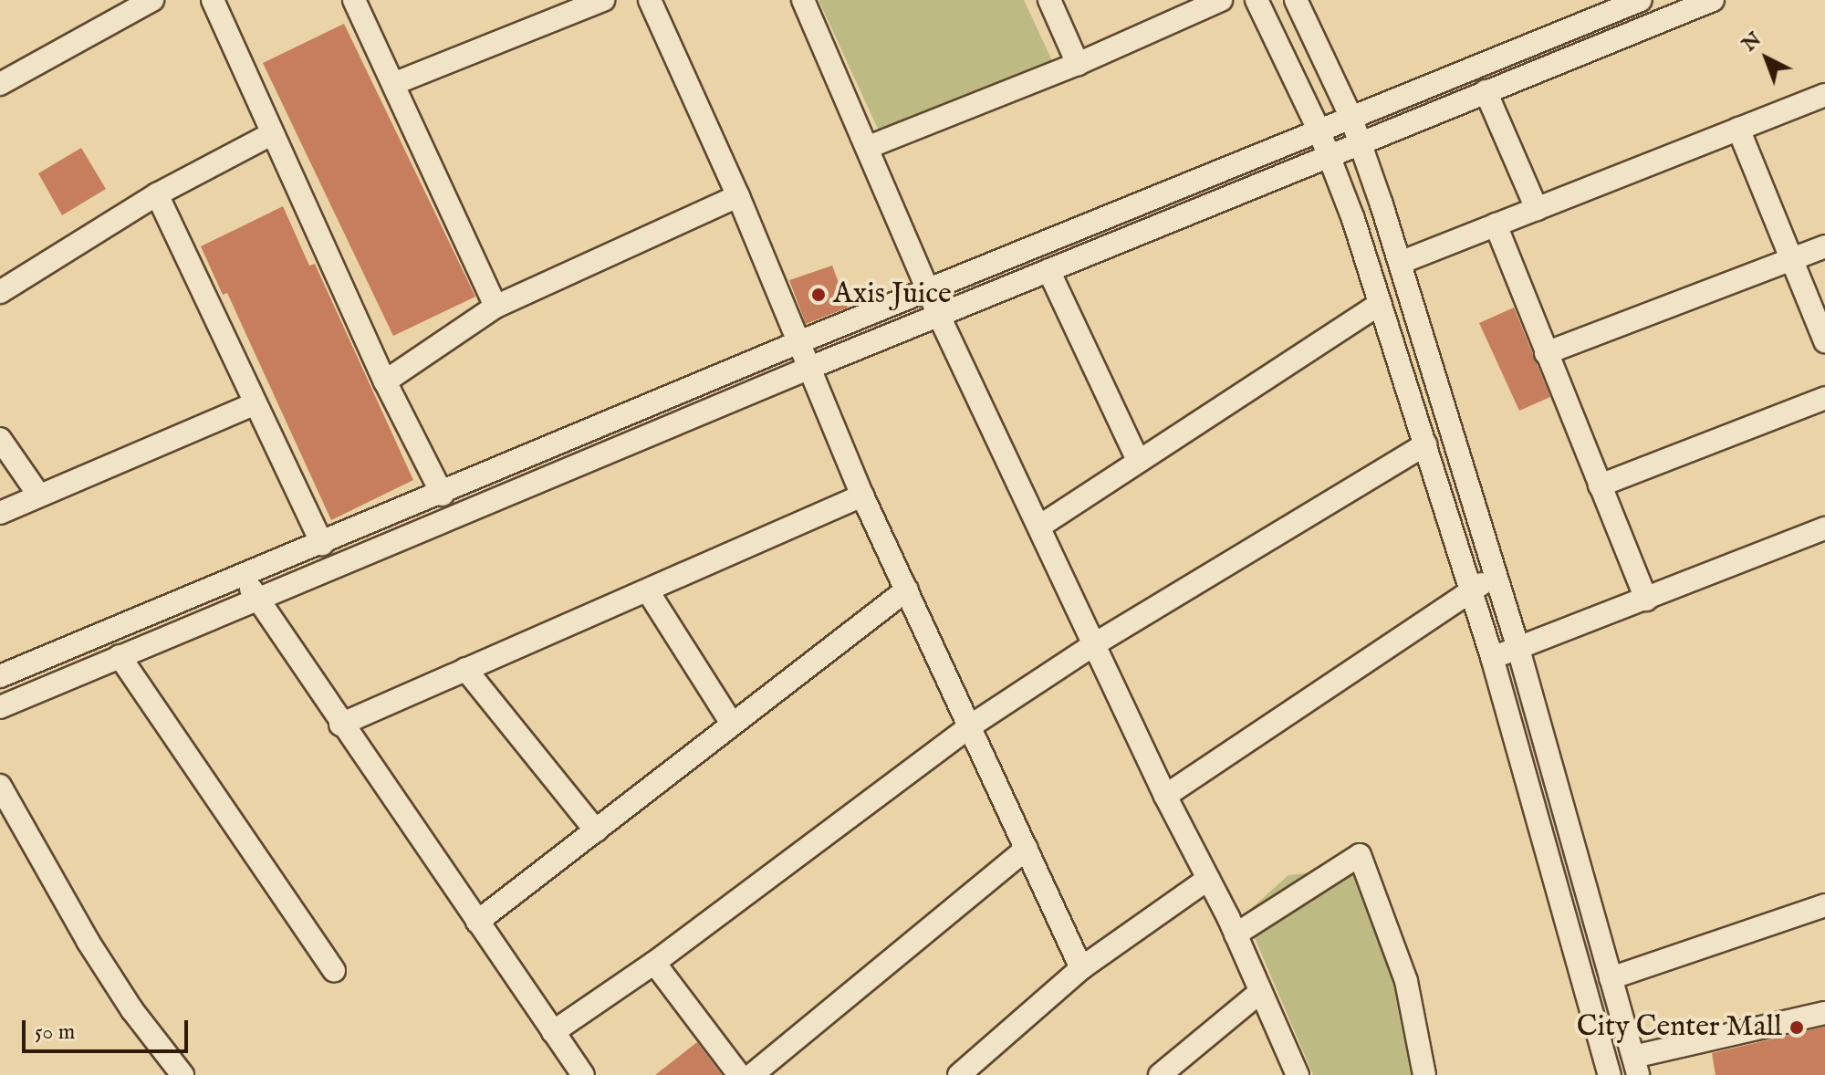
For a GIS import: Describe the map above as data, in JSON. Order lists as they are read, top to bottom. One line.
{"places":["Axis Juice","City Center Mall"],"scale_bar":"50 m","north":"top left"}
